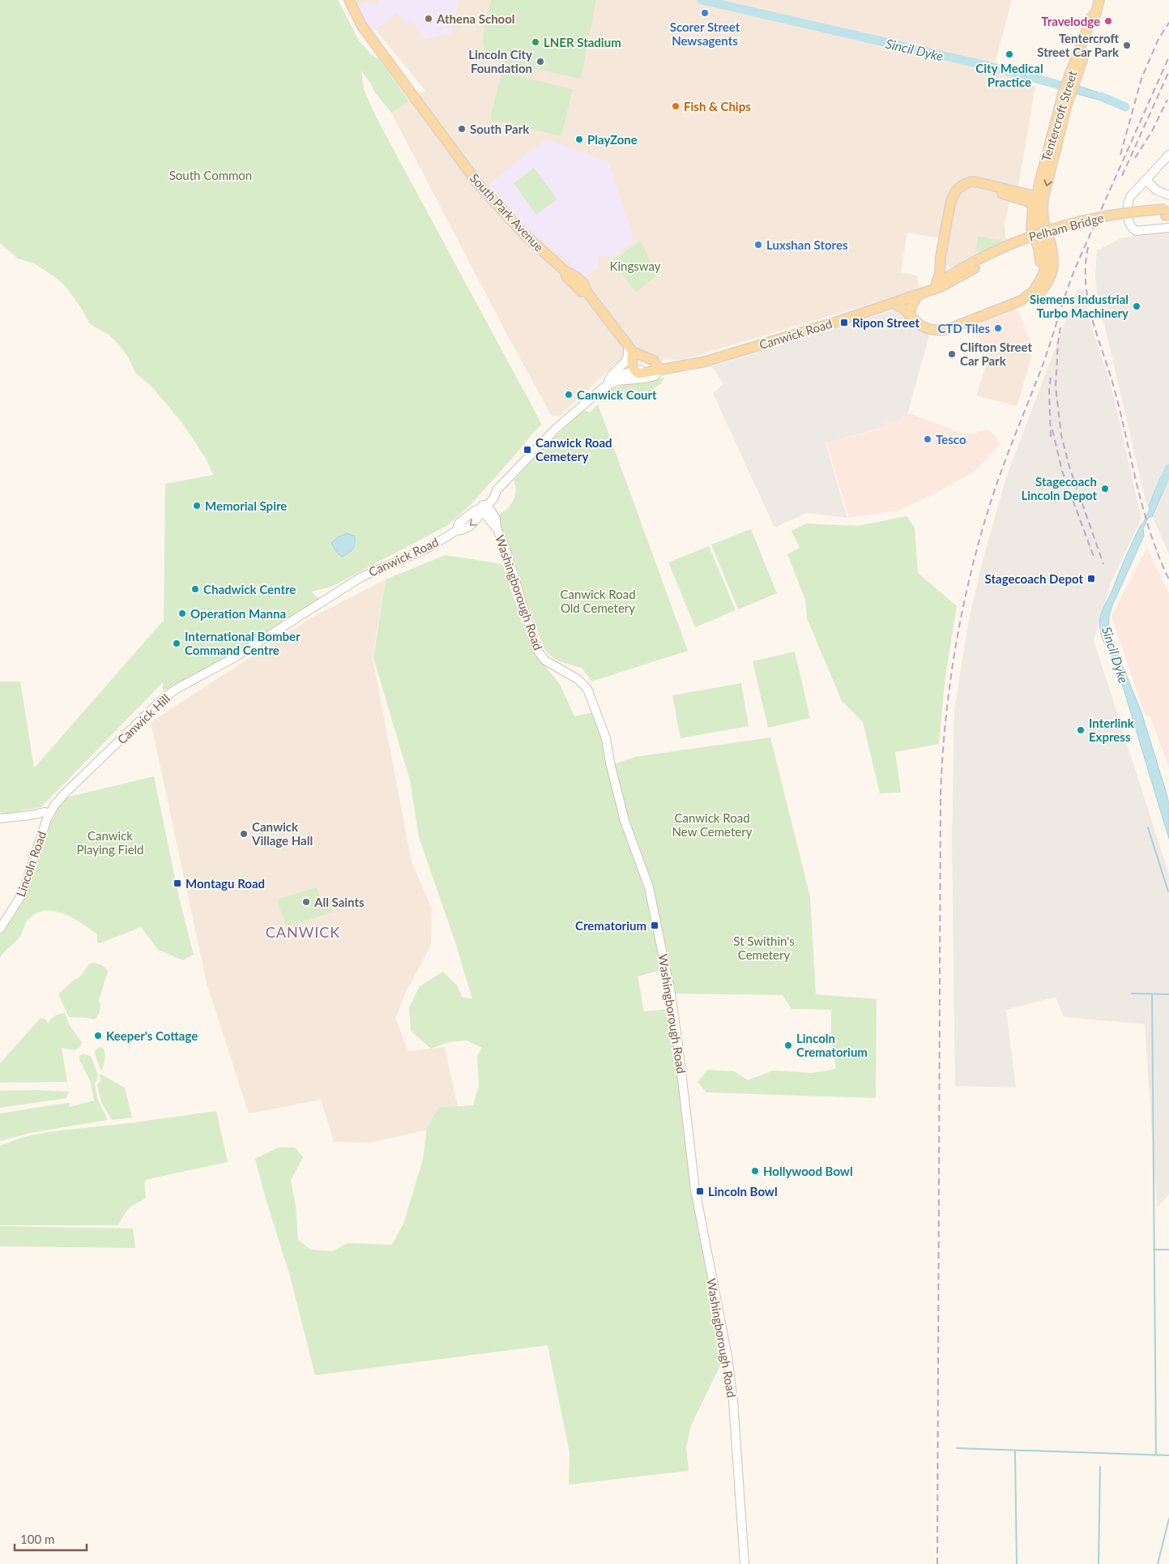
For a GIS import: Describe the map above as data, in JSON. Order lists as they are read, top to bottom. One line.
{"streets":{"main road":["Tentercroft Street","South Park Avenue","Pelham Bridge","Canwick Road","Washingborough Road","Canwick Hill","Lincoln Road"]},"crossings":[["Pelham Bridge","Canwick Road"],["Canwick Road","Washingborough Road"],["Canwick Road","Canwick Hill"],["Canwick Hill","Lincoln Road"]],"districts":["CANWICK"],"water":["Sincil Dyke"],"parks":["South Common","Kingsway","Canwick Road Old Cemetery","Canwick Road New Cemetery","Canwick Playing Field","St Swithin's Cemetery"],"places":{"other":["Scorer Street Newsagents","Athena School","Travelodge","LNER Stadium","Tentercroft Street Car Park","City Medical Practice","Lincoln City Foundation","Fish & Chips","South Park","PlayZone","Luxshan Stores","Siemens Industrial Turbo Machinery","CTD Tiles","Clifton Street Car Park","Canwick Court","Tesco","Stagecoach Lincoln Depot","Memorial Spire","Chadwick Centre","Operation Manna","International Bomber Command Centre","Interlink Express","Canwick Village Hall","All Saints","Keeper's Cottage","Lincoln Crematorium","Hollywood Bowl"],"transit":["Ripon Street","Canwick Road Cemetery","Stagecoach Depot","Montagu Road","Crematorium","Lincoln Bowl"]},"scale_bar":"100 m"}
